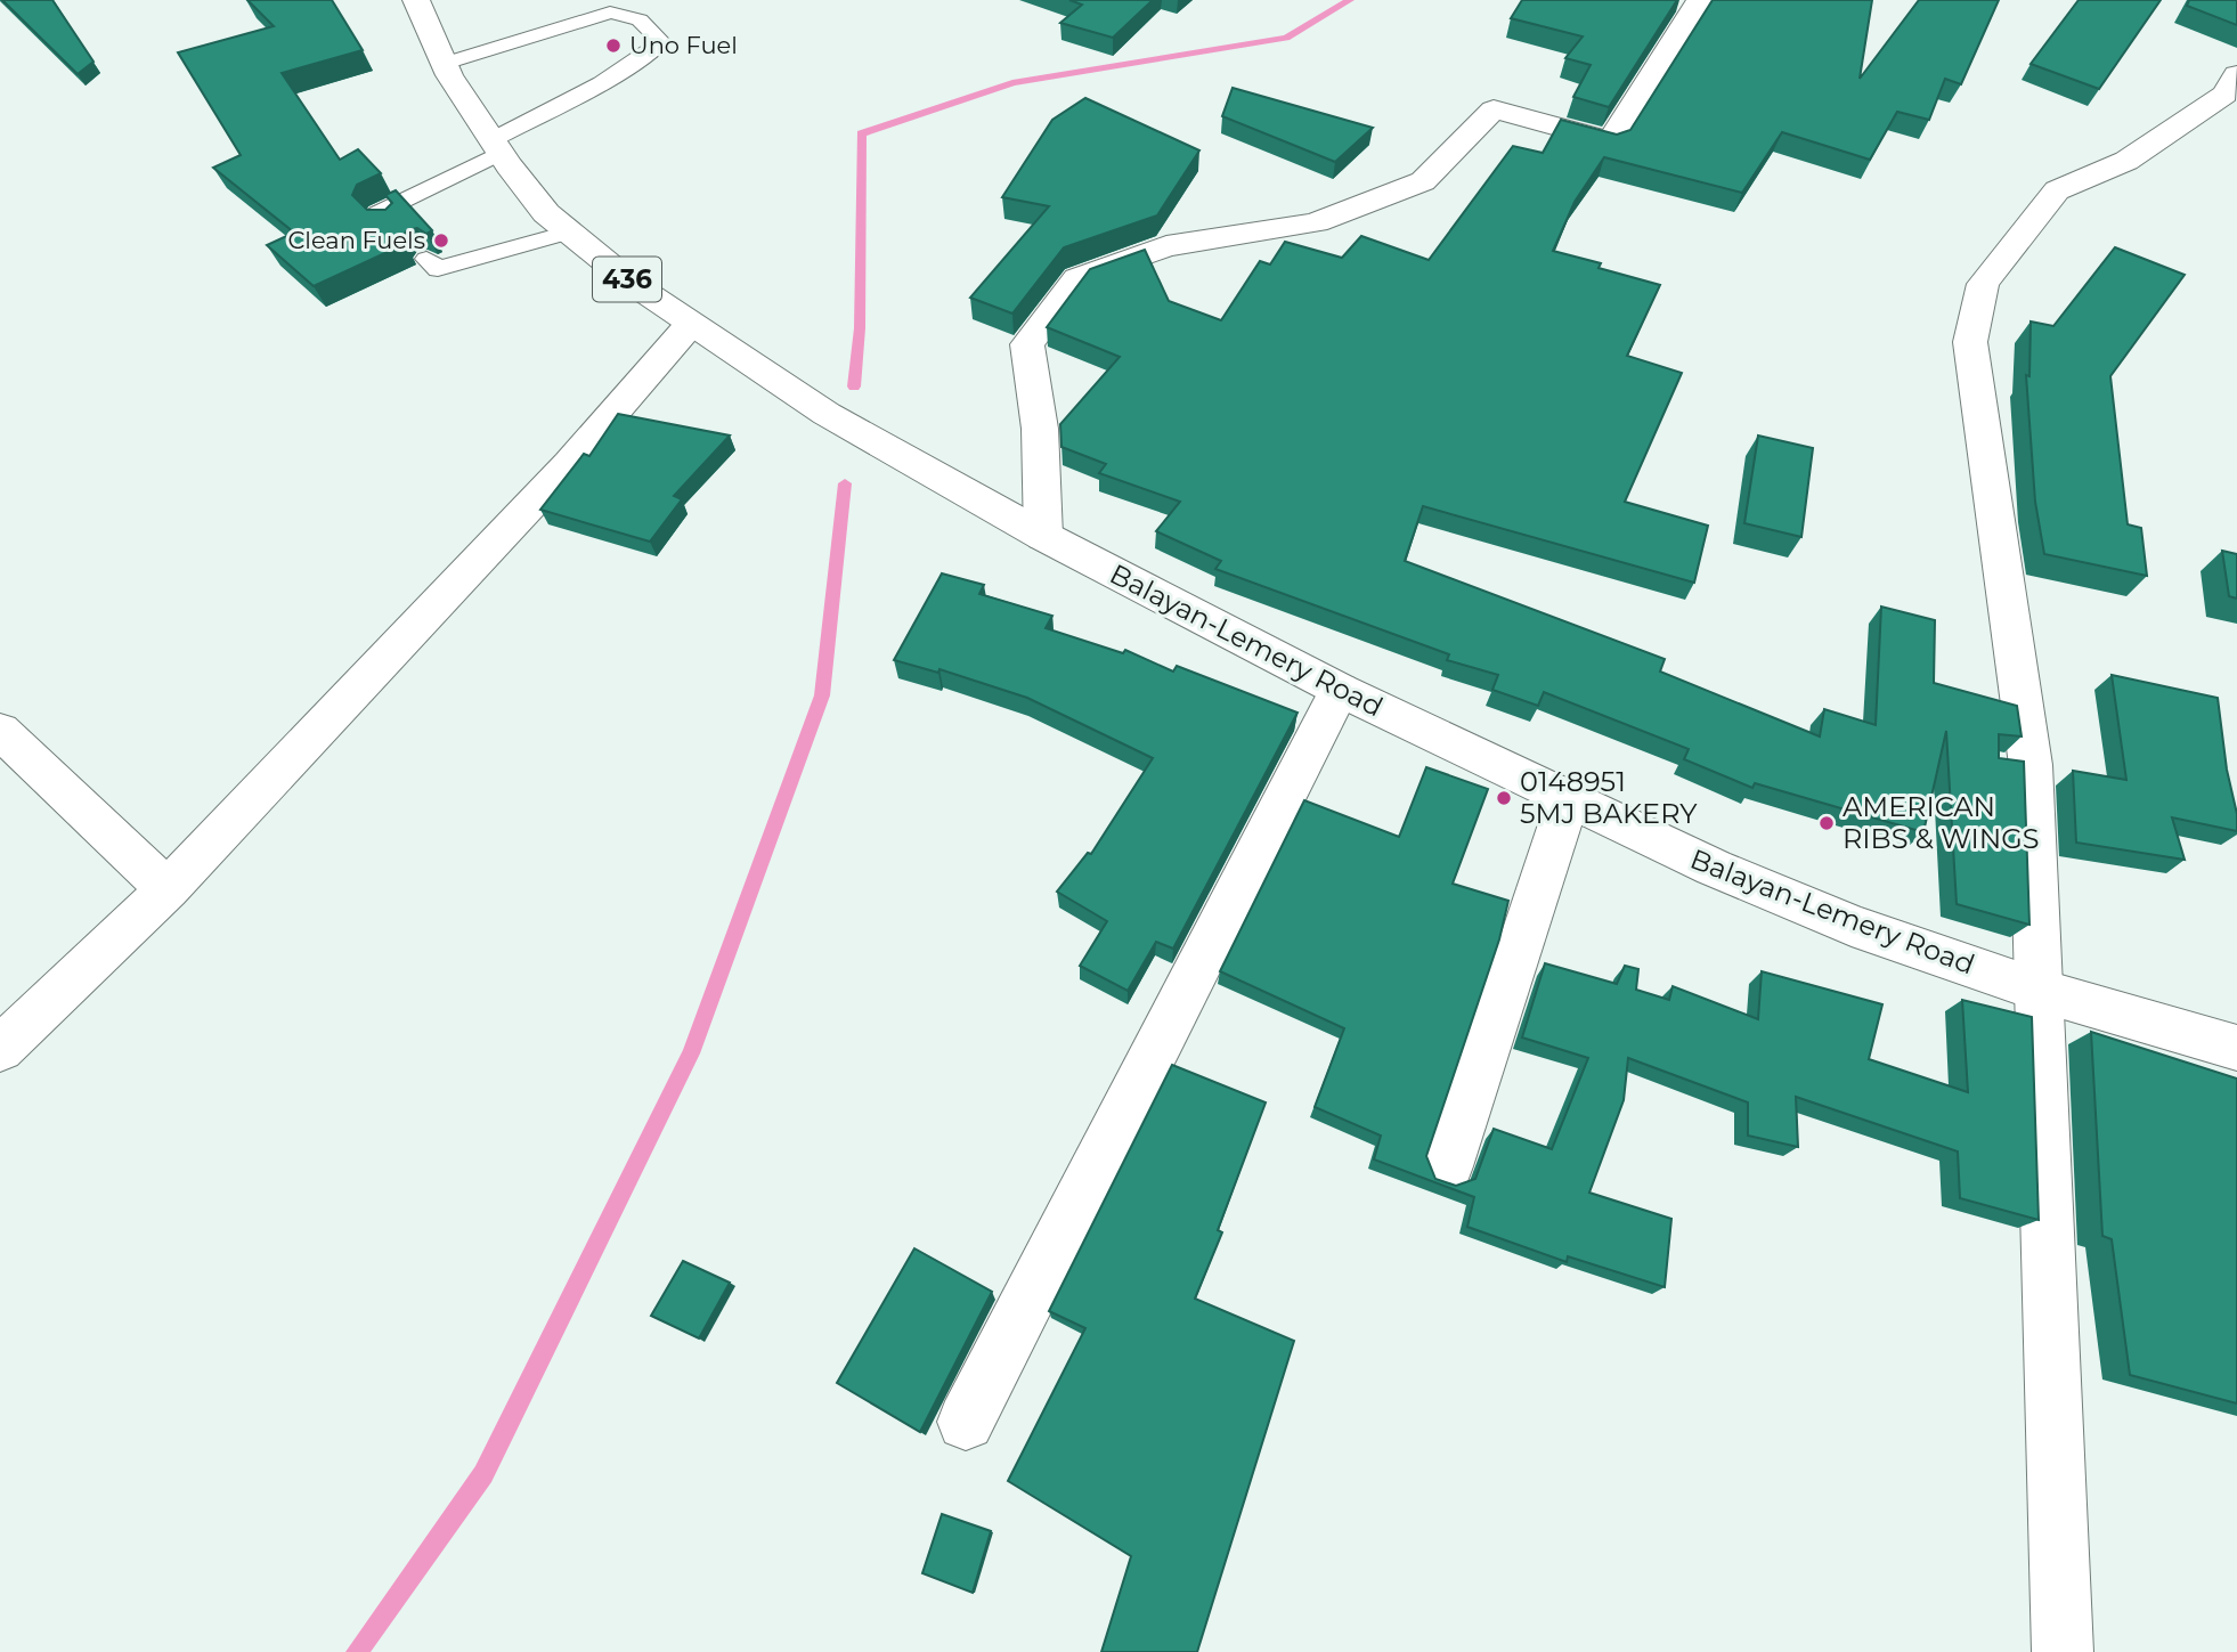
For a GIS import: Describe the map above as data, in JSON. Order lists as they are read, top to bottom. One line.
{"streets":{"street":["436","Balayan-Lemery Road"]},"places":["Uno Fuel","Clean Fuels","0148951 5MJ BAKERY","AMERICAN RIBS & WINGS"]}
